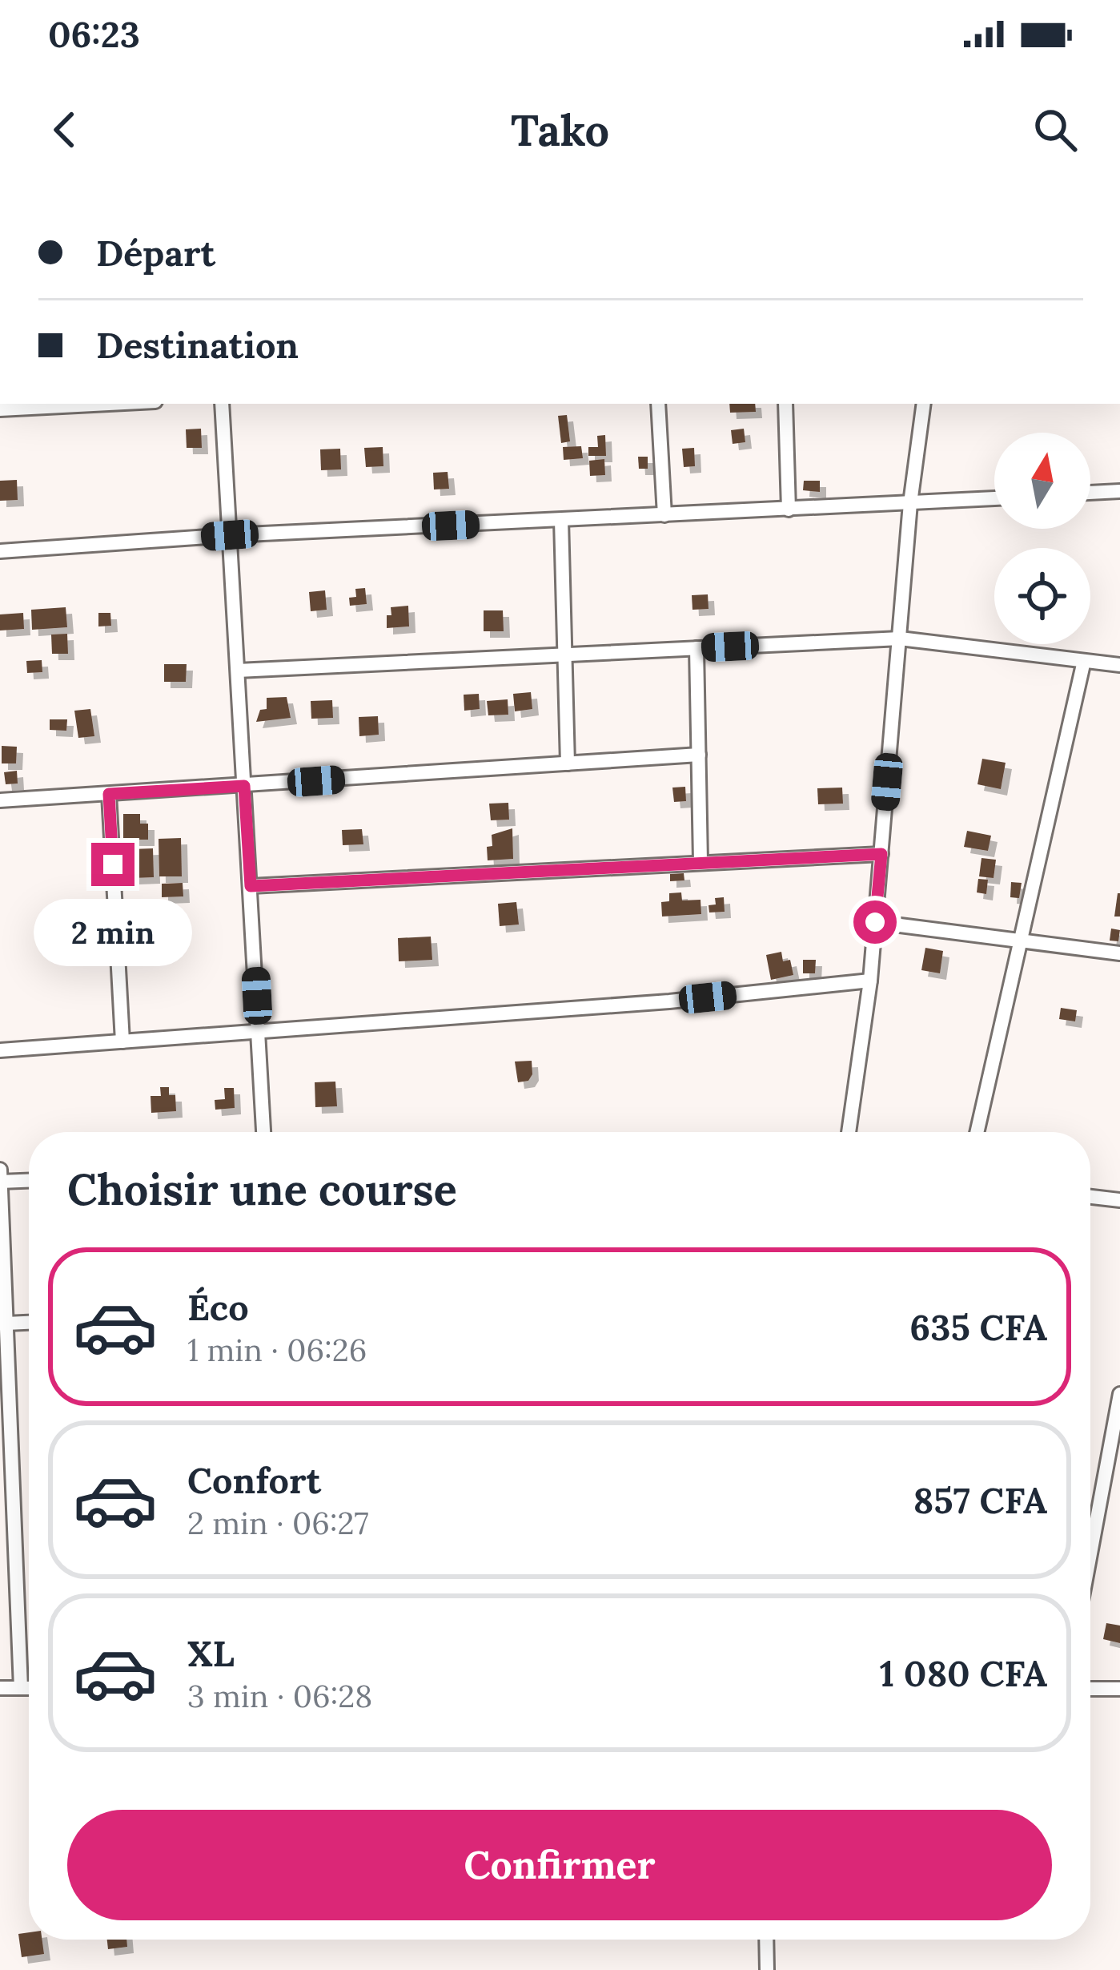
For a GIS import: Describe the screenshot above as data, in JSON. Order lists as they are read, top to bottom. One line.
{"north":"top","page":{"status":"06:23","header":"Tako","banner":["Départ","Destination"],"bubble":"2 min","heading":"Choisir une course","list":[{"name":"Éco","note":"1 min · 06:26","value":"635 CFA"},{"name":"Confort","note":"2 min · 06:27","value":"857 CFA"},{"name":"XL","note":"3 min · 06:28","value":"1 080 CFA"}],"buttons":"Confirmer"}}
